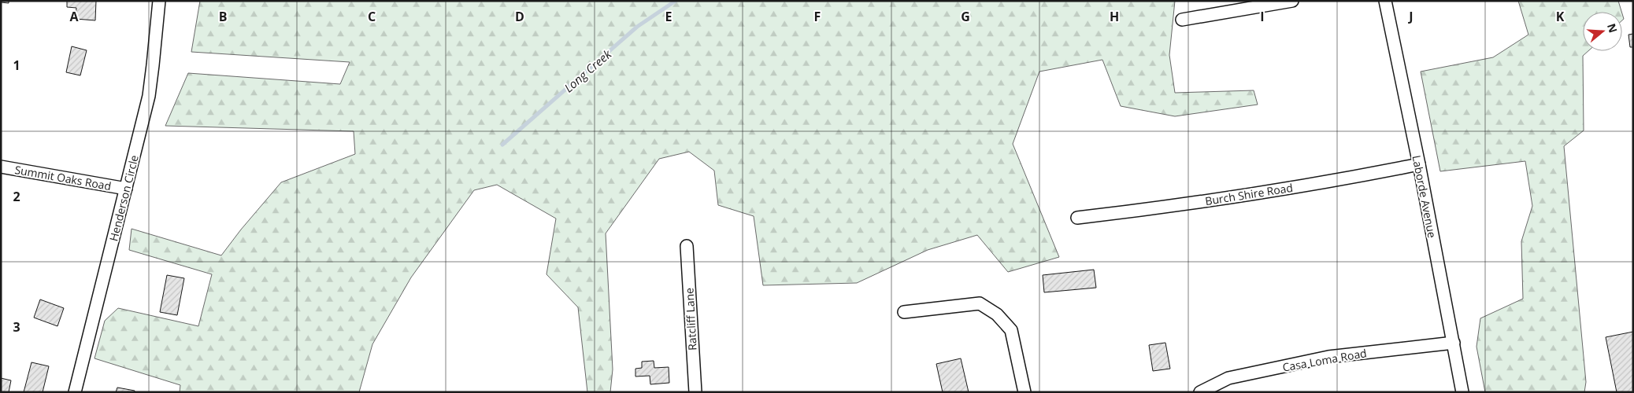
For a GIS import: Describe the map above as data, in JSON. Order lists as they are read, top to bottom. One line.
{"streets":{"street":["Summit Oaks Road","Burch Shire Road","Laborde Avenue","Henderson Circle","Ratcliff Lane","Casa Loma Road"]},"crossings":[["Summit Oaks Road","Henderson Circle"],["Burch Shire Road","Laborde Avenue"],["Laborde Avenue","Casa Loma Road"]],"water":["Long Creek"],"north":"right","grid":{"columns":["A","B","C","D","E","F","G","H","I","J","K"],"rows":["1","2","3"]}}
